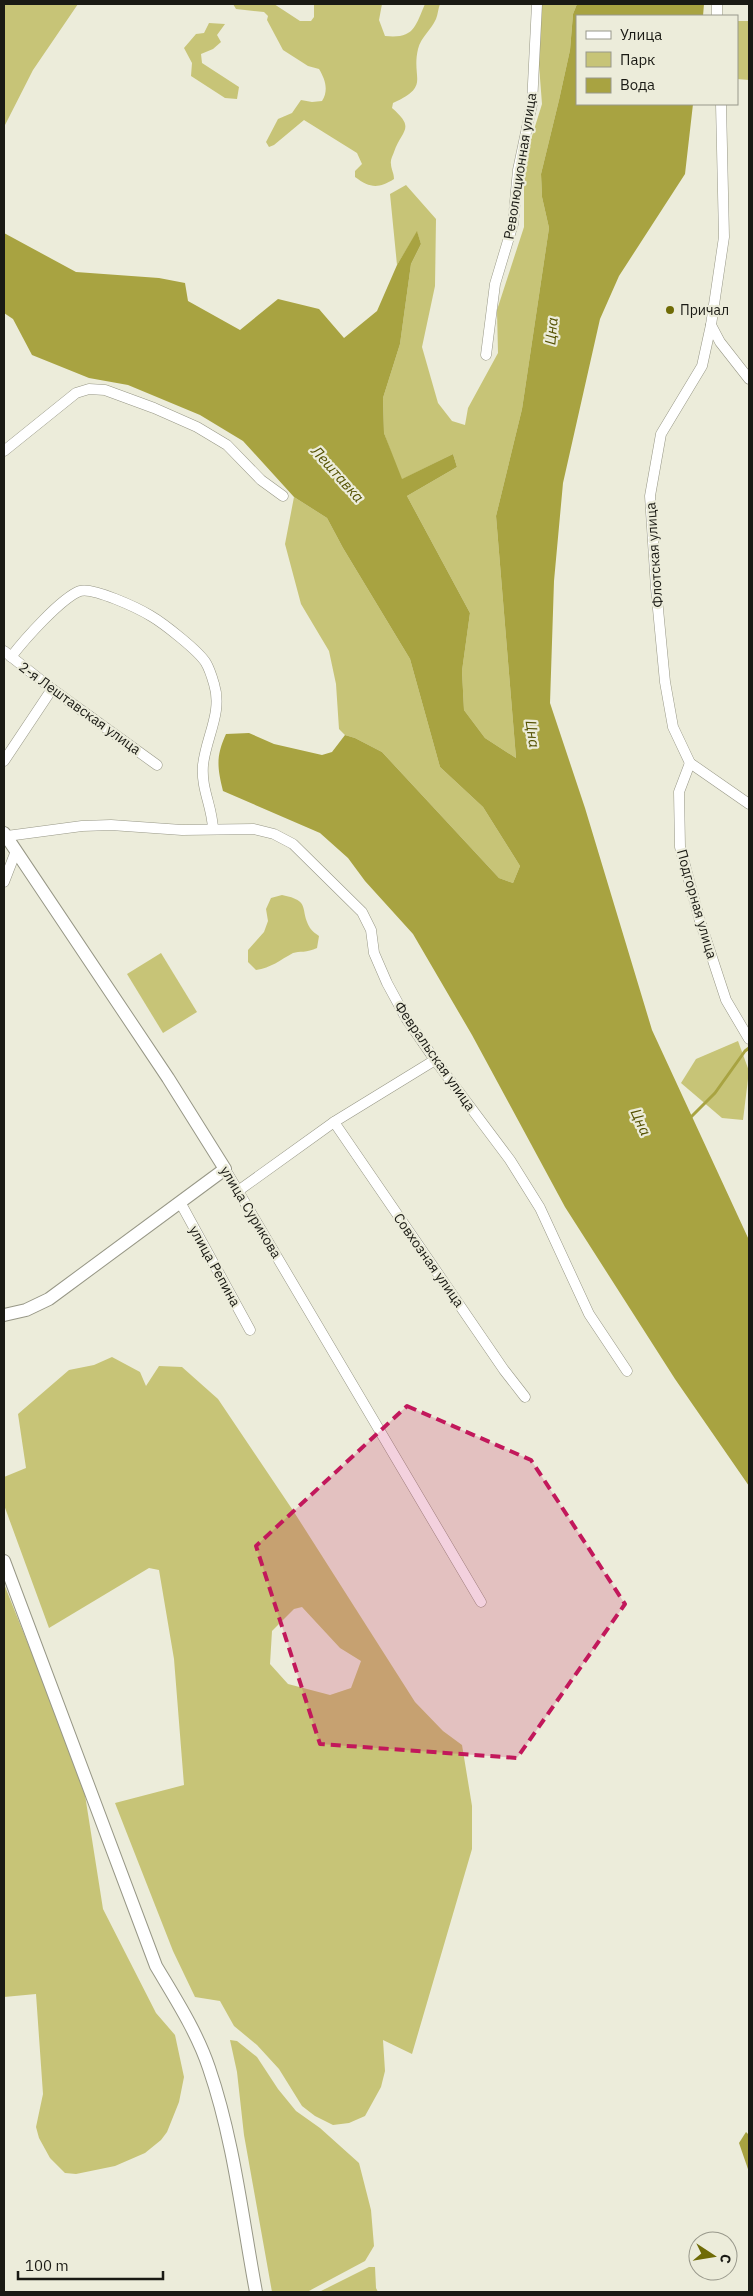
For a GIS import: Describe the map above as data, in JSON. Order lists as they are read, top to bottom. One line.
{"streets":{"street":["Революционная улица","Флотская улица","2-я Лештавская улица","Подгорная улица","Февральская улица","улица Сурикова","Совхозная улица","улица Репина"]},"crossings":[["Флотская улица","Подгорная улица"],["Февральская улица","улица Сурикова"]],"water":["Цна","Лештавка"],"places":["Причал"],"legend":["Улица","Парк","Вода"],"scale_bar":"100 m","north":"right"}
